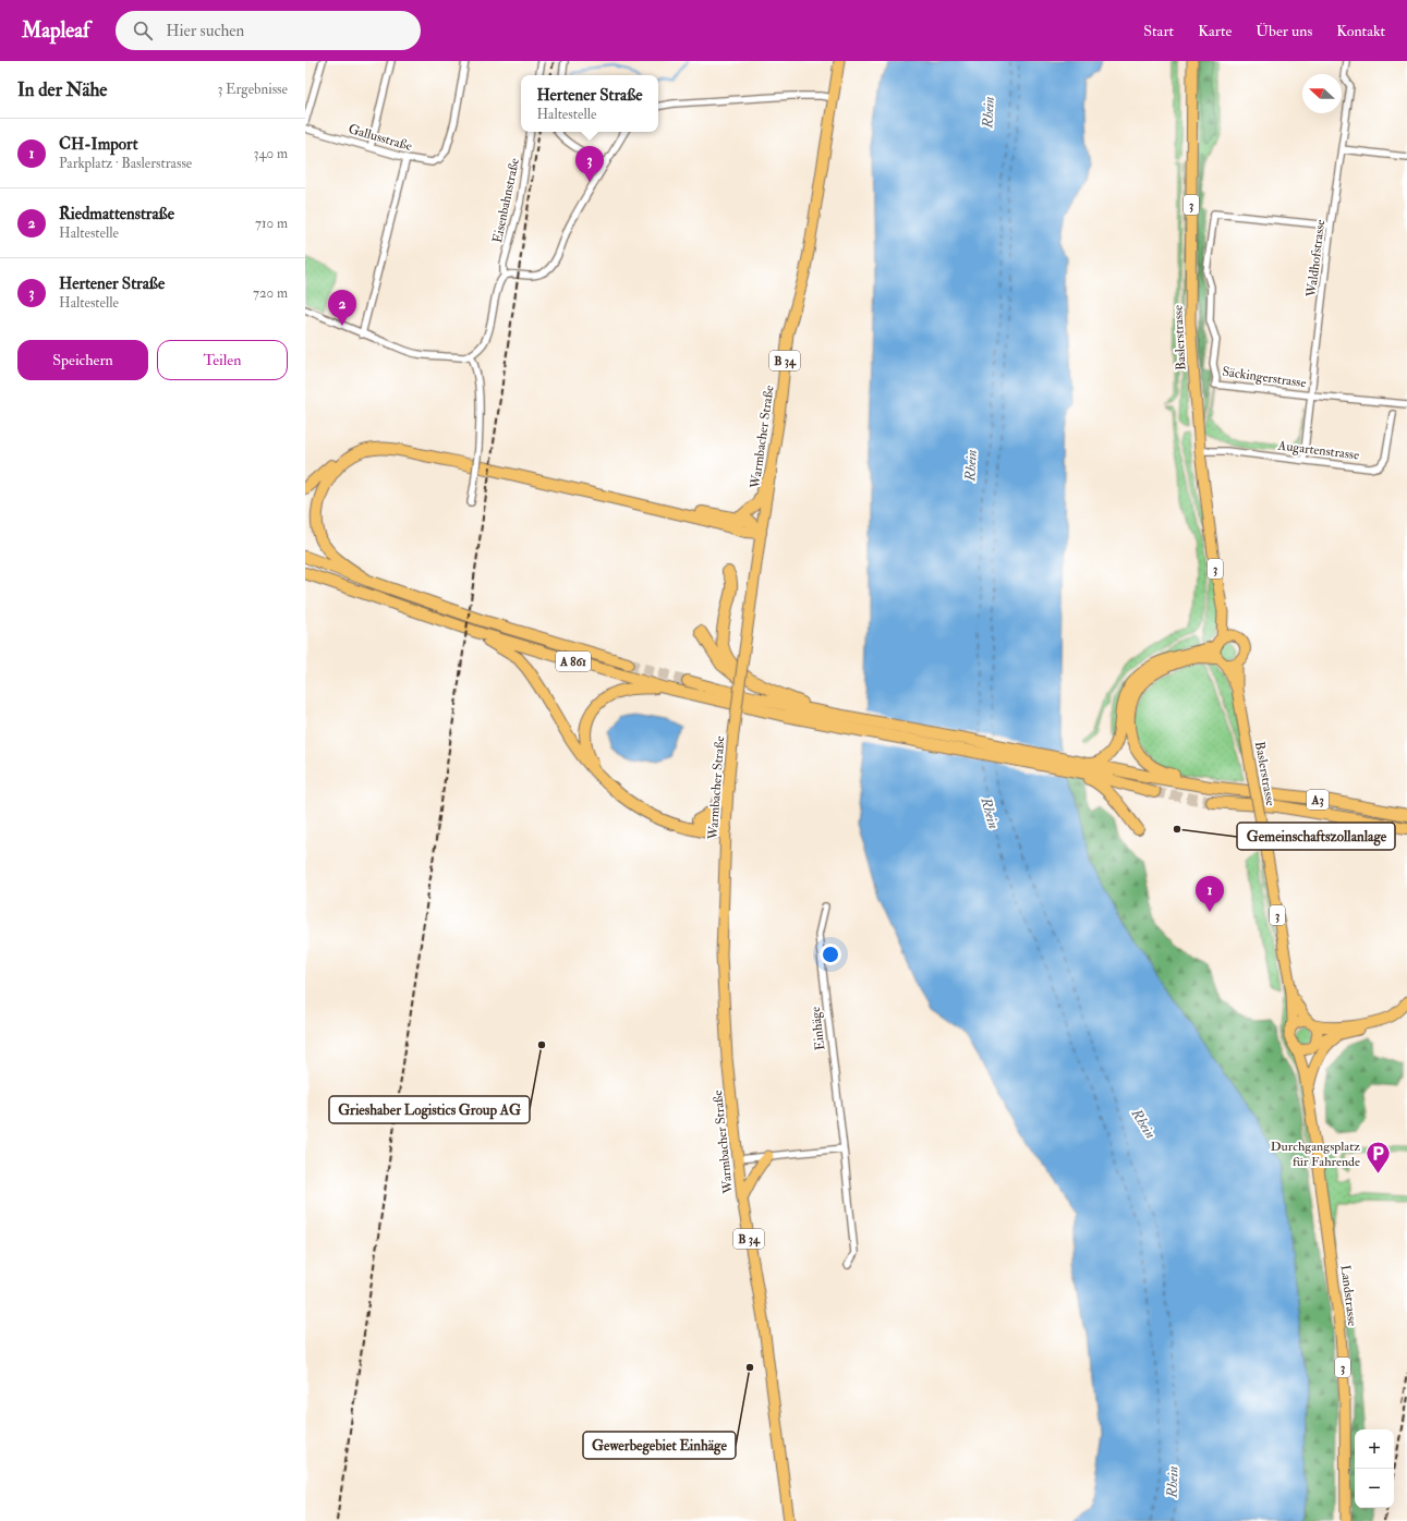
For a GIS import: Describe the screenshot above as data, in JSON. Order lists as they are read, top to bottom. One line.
{"streets":{"highway":["A 861","A3"],"main road":["3","Baslerstrasse","B 34","Warmbacher Straße","Landstrasse"],"street":["Gallusstraße","Eisenbahnstraße","Waldhofstrasse","Säckingerstrasse","Augartenstrasse","Einhäge"]},"crossings":[["Waldhofstrasse","Säckingerstrasse"],["Waldhofstrasse","Augartenstrasse"],["Baslerstrasse","Augartenstrasse"],["Baslerstrasse","Landstrasse"],["A 861","A3"]],"water":["Rhein"],"places":{"other":["Gemeinschaftszollanlage","Grieshaber Logistics Group AG","Gewerbegebiet Einhäge"],"parking":["Durchgangsplatz für Fahrende"]},"north":"left","page":{"header":"Mapleaf","search":"Hier suchen","nav":["Start","Karte","Über uns","Kontakt"],"heading":["In der Nähe","3 Ergebnisse"],"popup":["Hertener Straße","Haltestelle"],"list":[{"mark":"1","name":"CH-Import","note":"Parkplatz · Baslerstrasse","value":"340 m"},{"mark":"2","name":"Riedmattenstraße","note":"Haltestelle","value":"710 m"},{"mark":"3","name":"Hertener Straße","note":"Haltestelle","value":"720 m"}],"pins":["3","2","1"],"buttons":["Speichern","Teilen"],"map_buttons":["+","−"]}}
